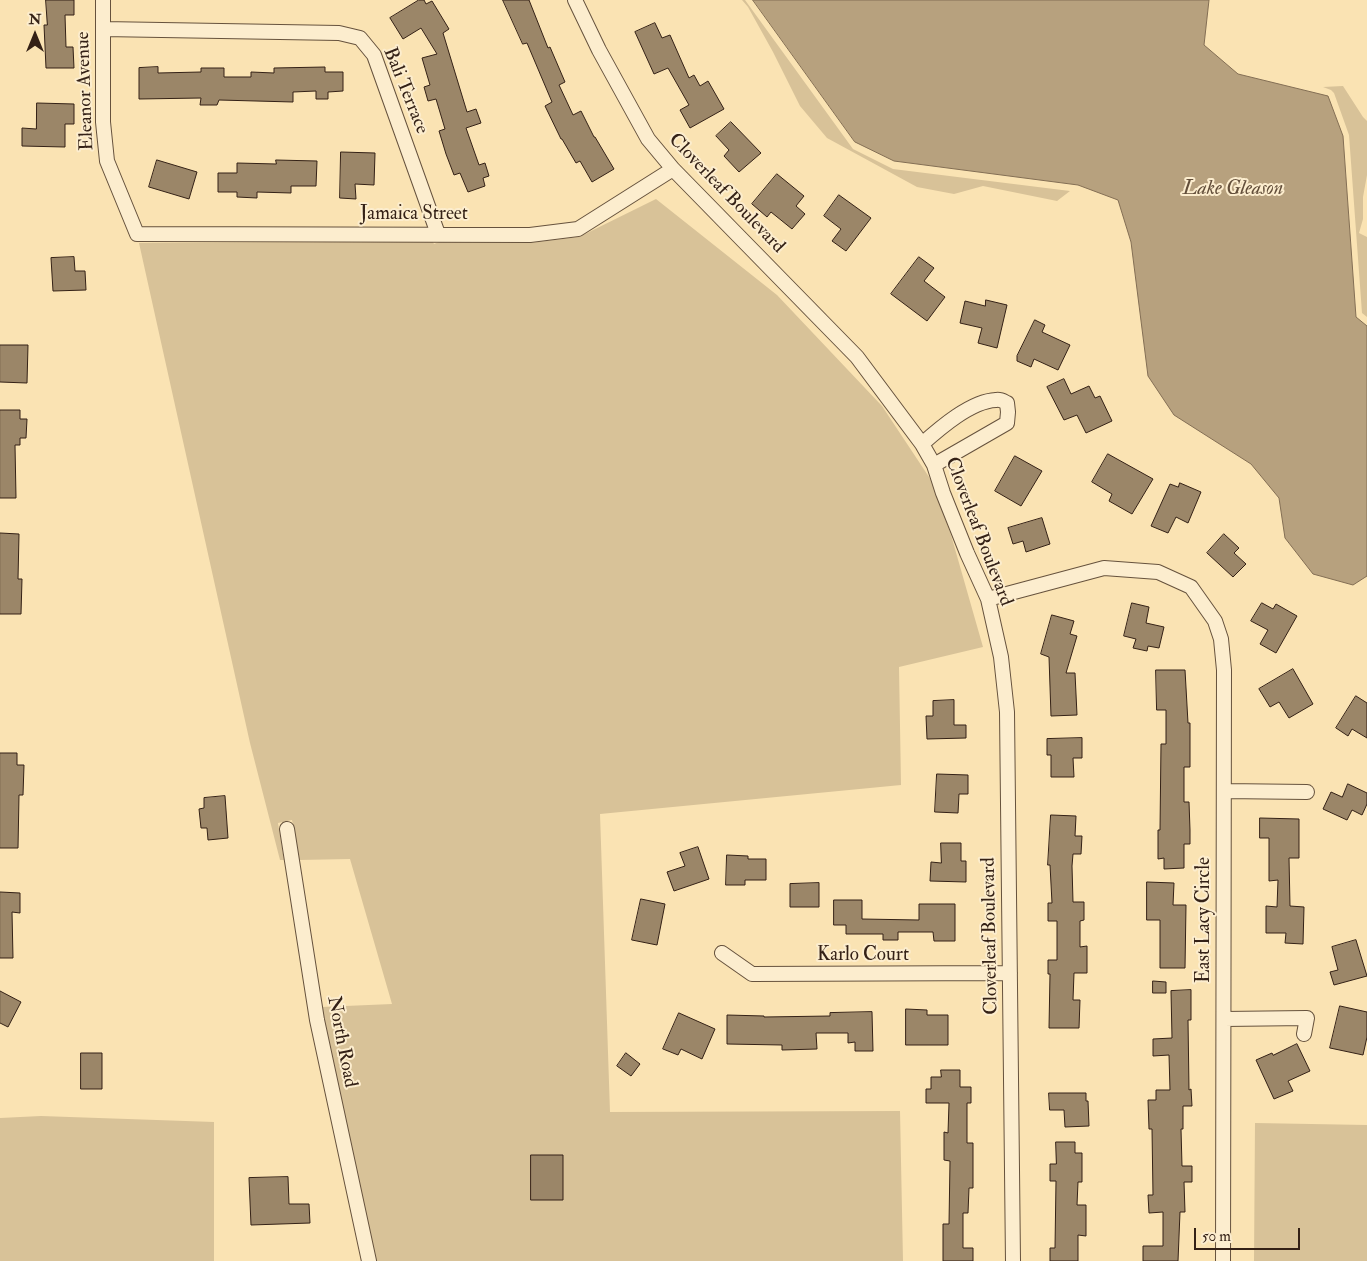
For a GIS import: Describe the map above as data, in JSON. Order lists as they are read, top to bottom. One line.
{"streets":{"street":["Eleanor Avenue","Bali Terrace","Cloverleaf Boulevard","Jamaica Street","East Lacy Circle","Karlo Court","North Road"]},"crossings":[["Eleanor Avenue","Bali Terrace"],["Eleanor Avenue","Jamaica Street"],["Bali Terrace","Jamaica Street"],["Cloverleaf Boulevard","Jamaica Street"],["Cloverleaf Boulevard","East Lacy Circle"],["Cloverleaf Boulevard","Karlo Court"]],"water":["Lake Gleason"],"scale_bar":"50 m","north":"top"}
